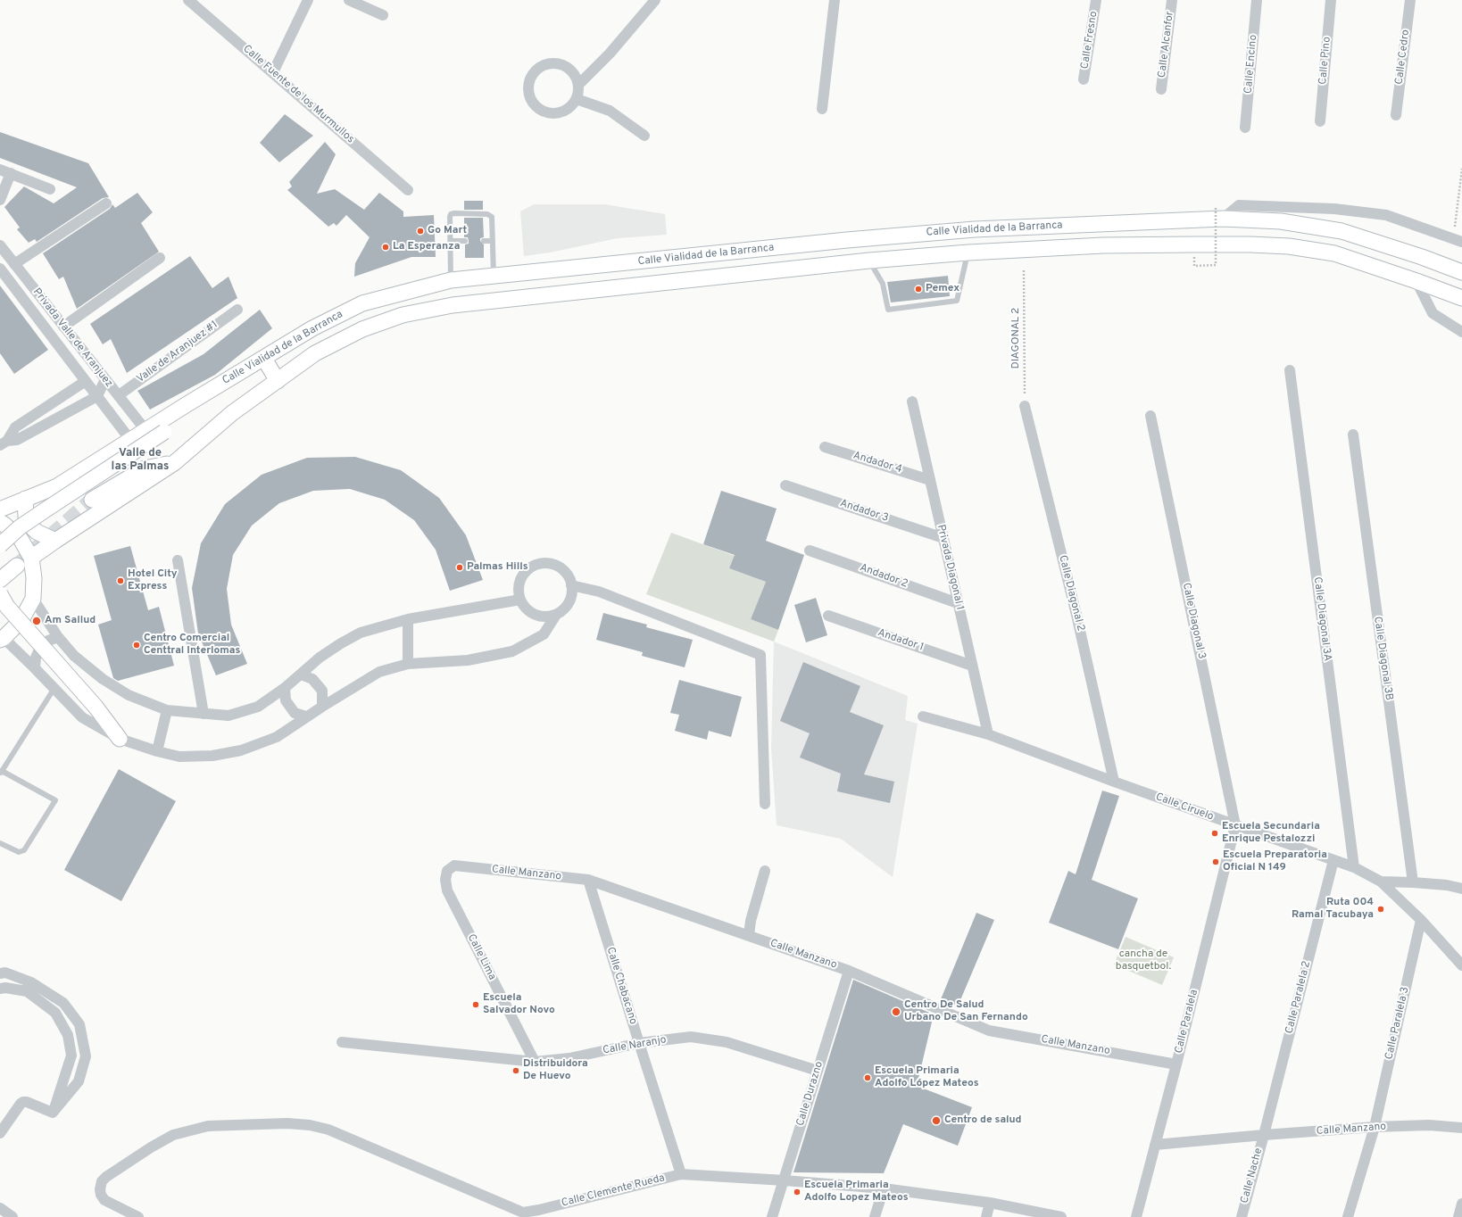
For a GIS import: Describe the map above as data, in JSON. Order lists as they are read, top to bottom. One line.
{"streets":{"main road":["Calle Vialidad de la Barranca"],"street":["Calle Fresno","Calle Alcanfor","Calle Cedro","Calle Pino","Calle Encino","Calle Fuente de los Murmullos","Privada Valle de Aranjuez","Valle de Aranjuez #1","Andador 4","Andador 3","Privada Diagonal 1","Andador 2","Calle Diagonal 2","Calle Diagonal 3A","Calle Diagonal 3","Andador 1","Calle Diagonal 3B","Calle Ciruelo","Calle Manzano","Calle Lima","Calle Chabacano","Calle Paralela 2","Calle Paralela","Calle Paralela 3","Calle Naranjo","Calle Durazno","Calle Nache","Calle Clemente Rueda"],"path":["DIAGONAL 2"]},"crossings":[["Calle Vialidad de la Barranca","Privada Valle de Aranjuez"],["Privada Valle de Aranjuez","Valle de Aranjuez #1"],["DIAGONAL 2","Calle Diagonal 2"],["Andador 4","Privada Diagonal 1"],["Andador 3","Privada Diagonal 1"],["Privada Diagonal 1","Andador 2"],["Privada Diagonal 1","Andador 1"],["Privada Diagonal 1","Calle Ciruelo"],["Calle Diagonal 2","Calle Ciruelo"],["Calle Diagonal 3A","Calle Ciruelo"],["Calle Diagonal 3","Calle Ciruelo"],["Calle Diagonal 3","Calle Paralela"],["Calle Ciruelo","Calle Paralela 2"],["Calle Ciruelo","Calle Paralela"],["Calle Manzano","Calle Lima"],["Calle Manzano","Calle Chabacano"],["Calle Manzano","Calle Paralela 2"],["Calle Manzano","Calle Paralela"],["Calle Manzano","Calle Paralela 3"],["Calle Manzano","Calle Durazno"],["Calle Manzano","Calle Nache"],["Calle Lima","Calle Naranjo"],["Calle Chabacano","Calle Naranjo"],["Calle Chabacano","Calle Clemente Rueda"],["Calle Paralela 2","Calle Nache"],["Calle Naranjo","Calle Durazno"],["Calle Durazno","Calle Clemente Rueda"]],"districts":["Valle de las Palmas"],"parks":["cancha de basquetbol."],"places":["Go Mart","La Esperanza","Pemex","Palmas Hills","Hotel City Express","Am Sallud","Centro Comercial Centtral Interlomas","Escuela Secundaria Enrique Pestalozzi","Escuela Preparatoria Oficial N 149","Ruta 004 Ramal Tacubaya","Escuela Salvador Novo","Centro De Salud Urbano De San Fernando","Distribuidora De Huevo","Escuela Primaria Adolfo López Mateos","Centro de salud","Escuela Primaria Adolfo Lopez Mateos"]}
